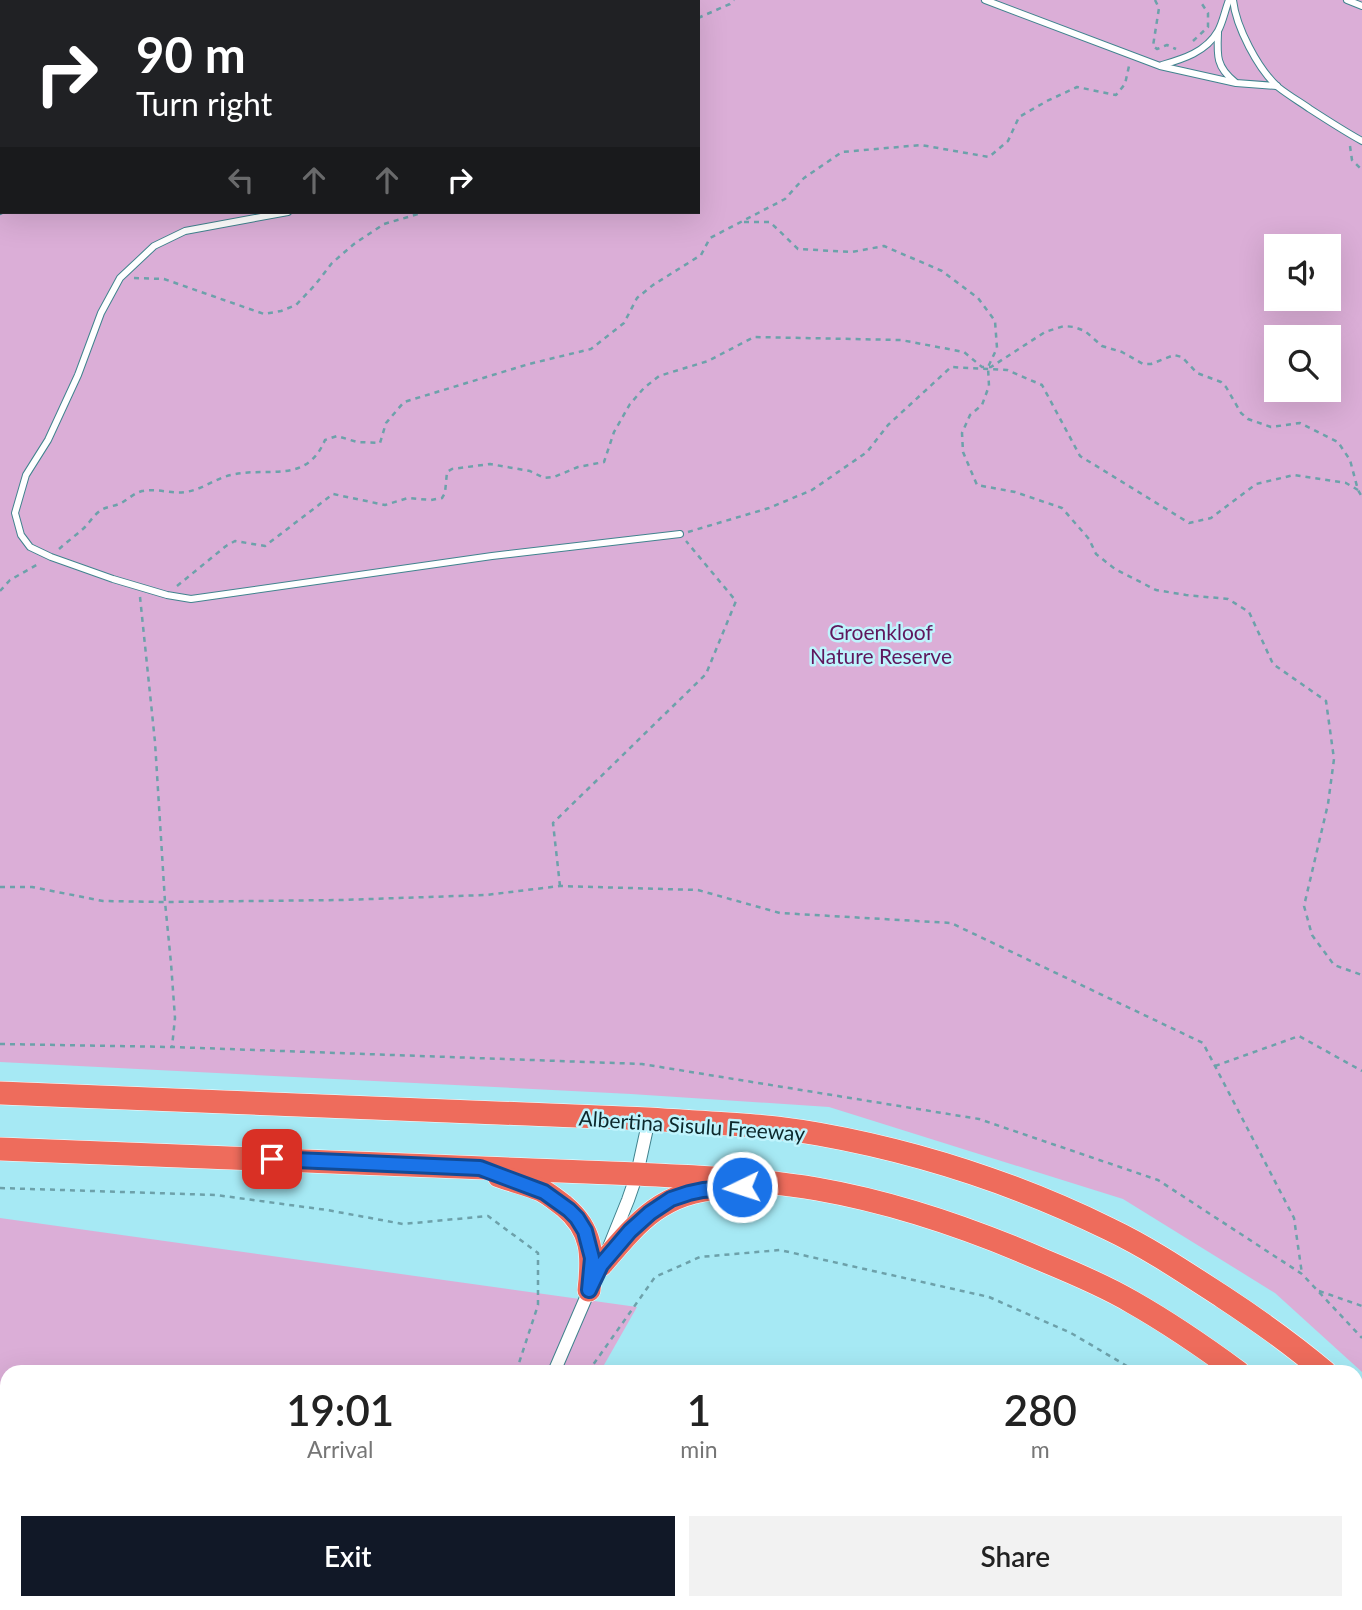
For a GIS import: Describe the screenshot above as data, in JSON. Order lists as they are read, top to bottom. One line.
{"streets":{"highway":["Albertina Sisulu Freeway"]},"parks":["Groenkloof Nature Reserve"],"page":{"turn":["90 m","Turn right"],"eta":["19:01","Arrival","1","min","280","m"],"buttons":["Exit","Share"]}}
